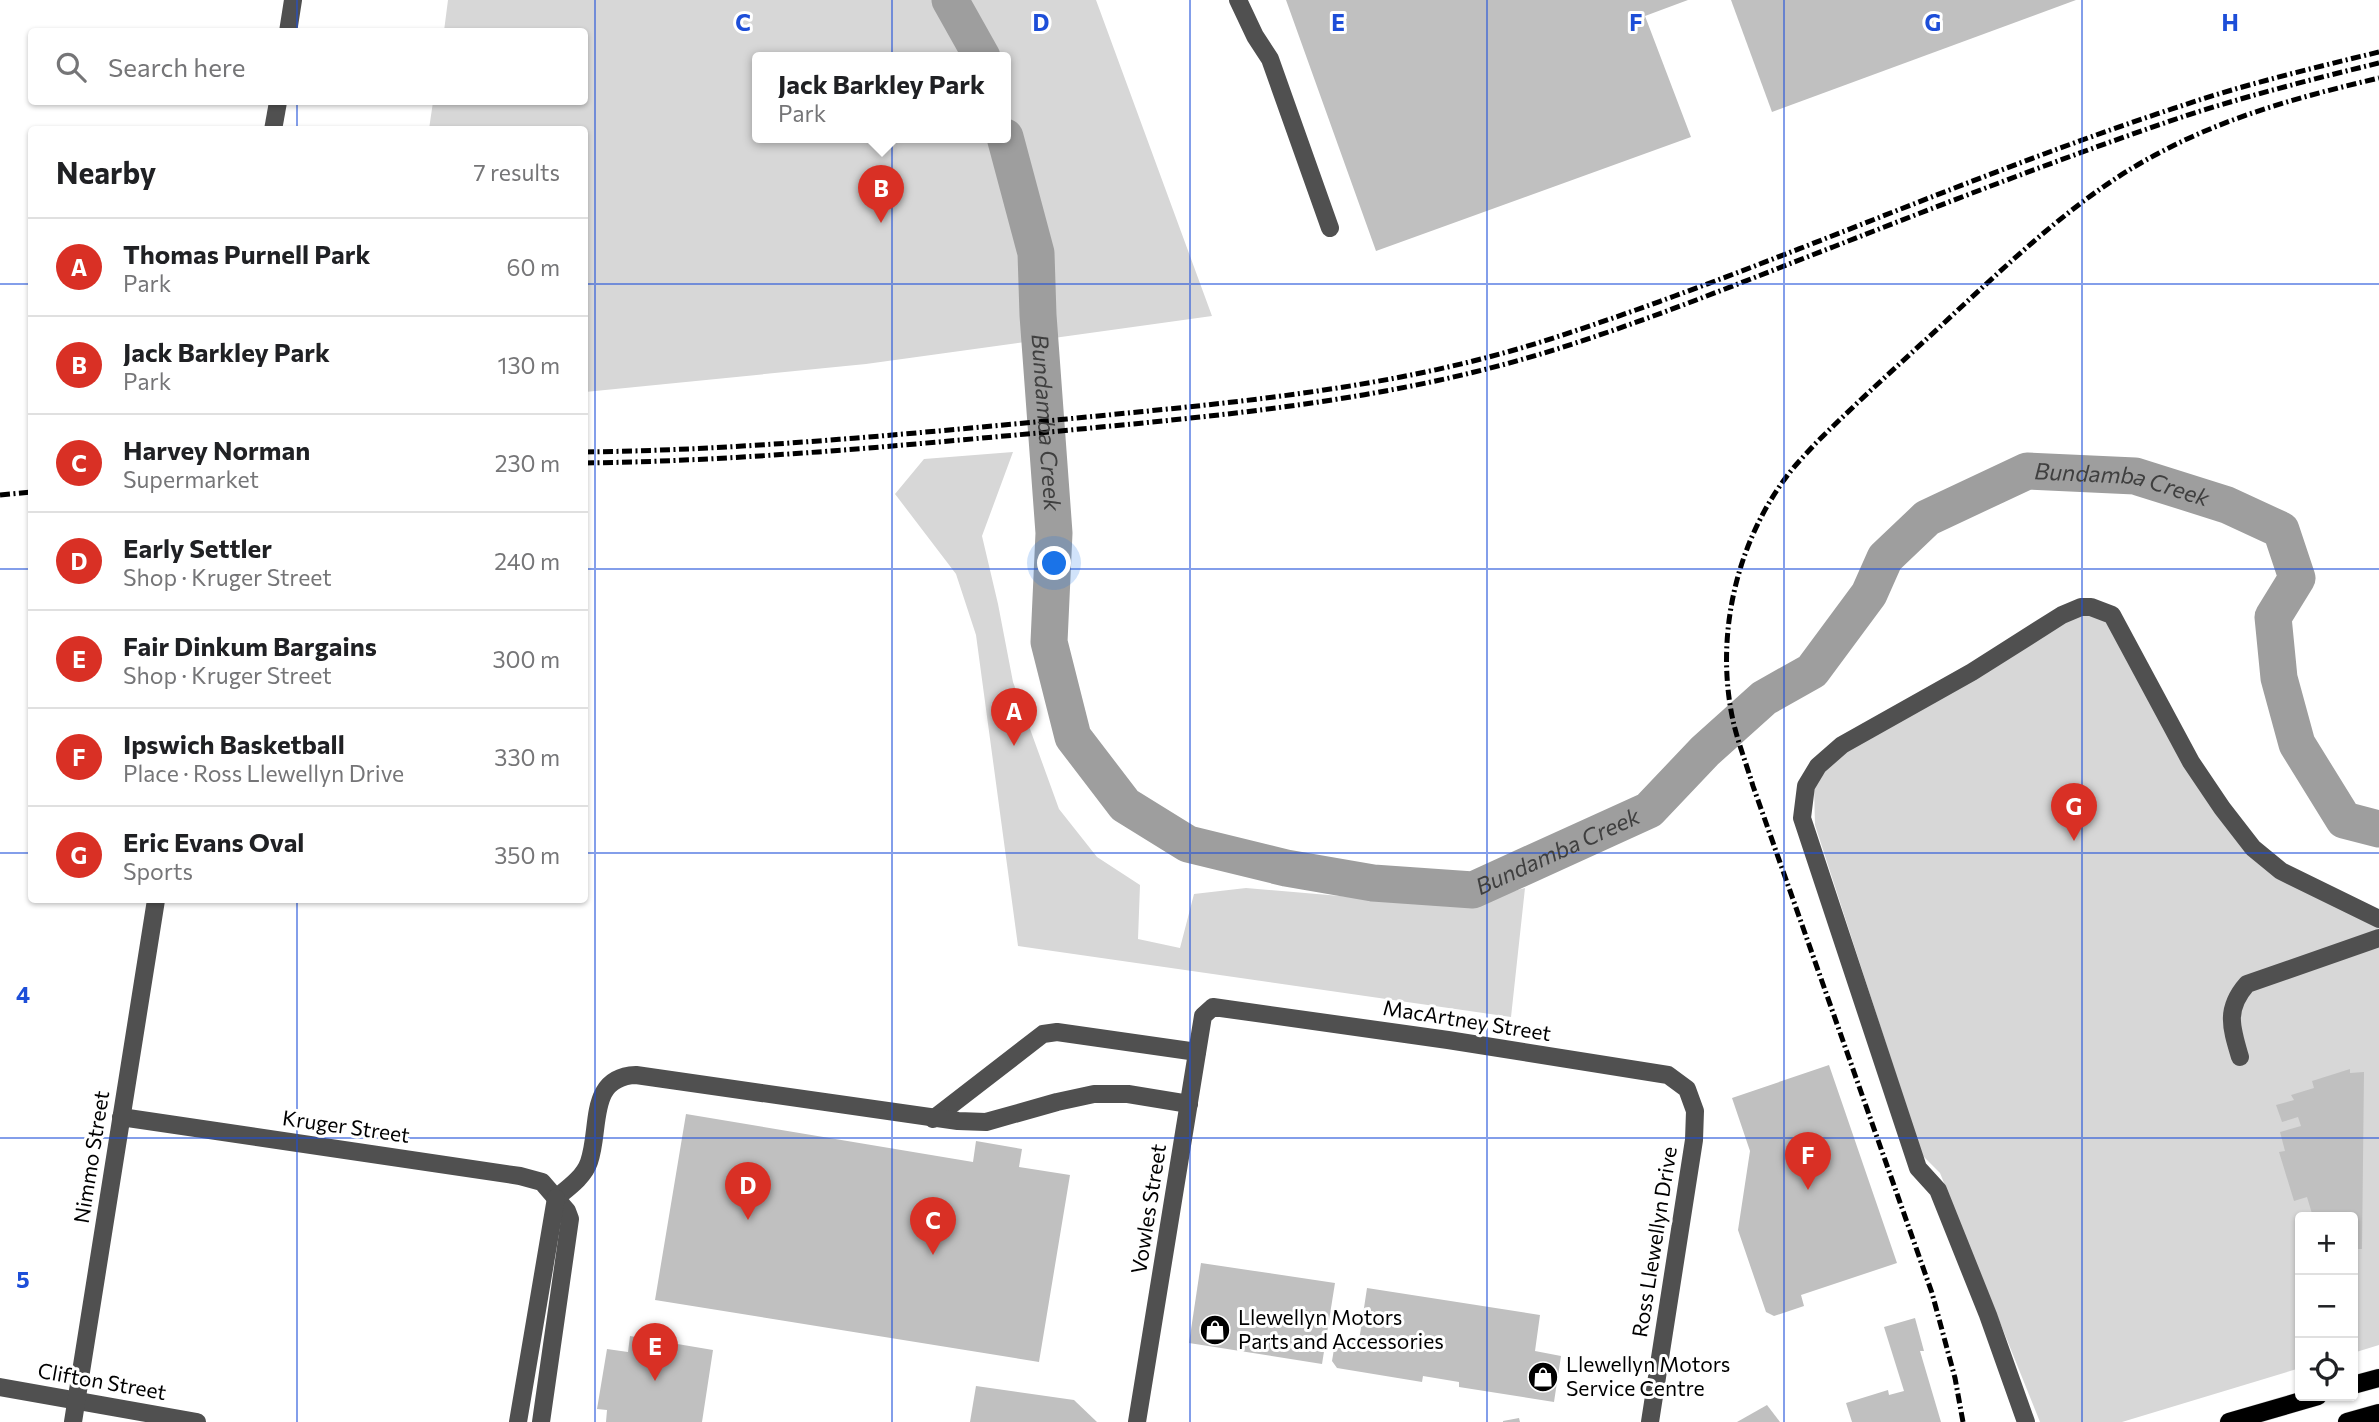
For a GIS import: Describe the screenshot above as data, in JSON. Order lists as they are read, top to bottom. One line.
{"streets":{"street":["MacArtney Street","Kruger Street","Nimmo Street","Vowles Street","Ross Llewellyn Drive","Clifton Street"]},"crossings":[["MacArtney Street","Vowles Street"],["MacArtney Street","Ross Llewellyn Drive"],["Kruger Street","Nimmo Street"],["Nimmo Street","Clifton Street"]],"water":["Bundamba Creek"],"places":{"shop":["Llewellyn Motors Parts and Accessories","Llewellyn Motors Service Centre"]},"page":{"search":"Search here","popup":["Jack Barkley Park","Park"],"heading":["Nearby","7 results"],"pins":["B","A","G","F","D","C","E"],"list":[{"mark":"A","name":"Thomas Purnell Park","note":"Park","value":"60 m"},{"mark":"B","name":"Jack Barkley Park","note":"Park","value":"130 m"},{"mark":"C","name":"Harvey Norman","note":"Supermarket","value":"230 m"},{"mark":"D","name":"Early Settler","note":"Shop · Kruger Street","value":"240 m"},{"mark":"E","name":"Fair Dinkum Bargains","note":"Shop · Kruger Street","value":"300 m"},{"mark":"F","name":"Ipswich Basketball","note":"Place · Ross Llewellyn Drive","value":"330 m"},{"mark":"G","name":"Eric Evans Oval","note":"Sports","value":"350 m"}],"map_buttons":["+","−"]},"grid":{"columns":["C","D","E","F","G","H"],"rows":["4","5"]}}
